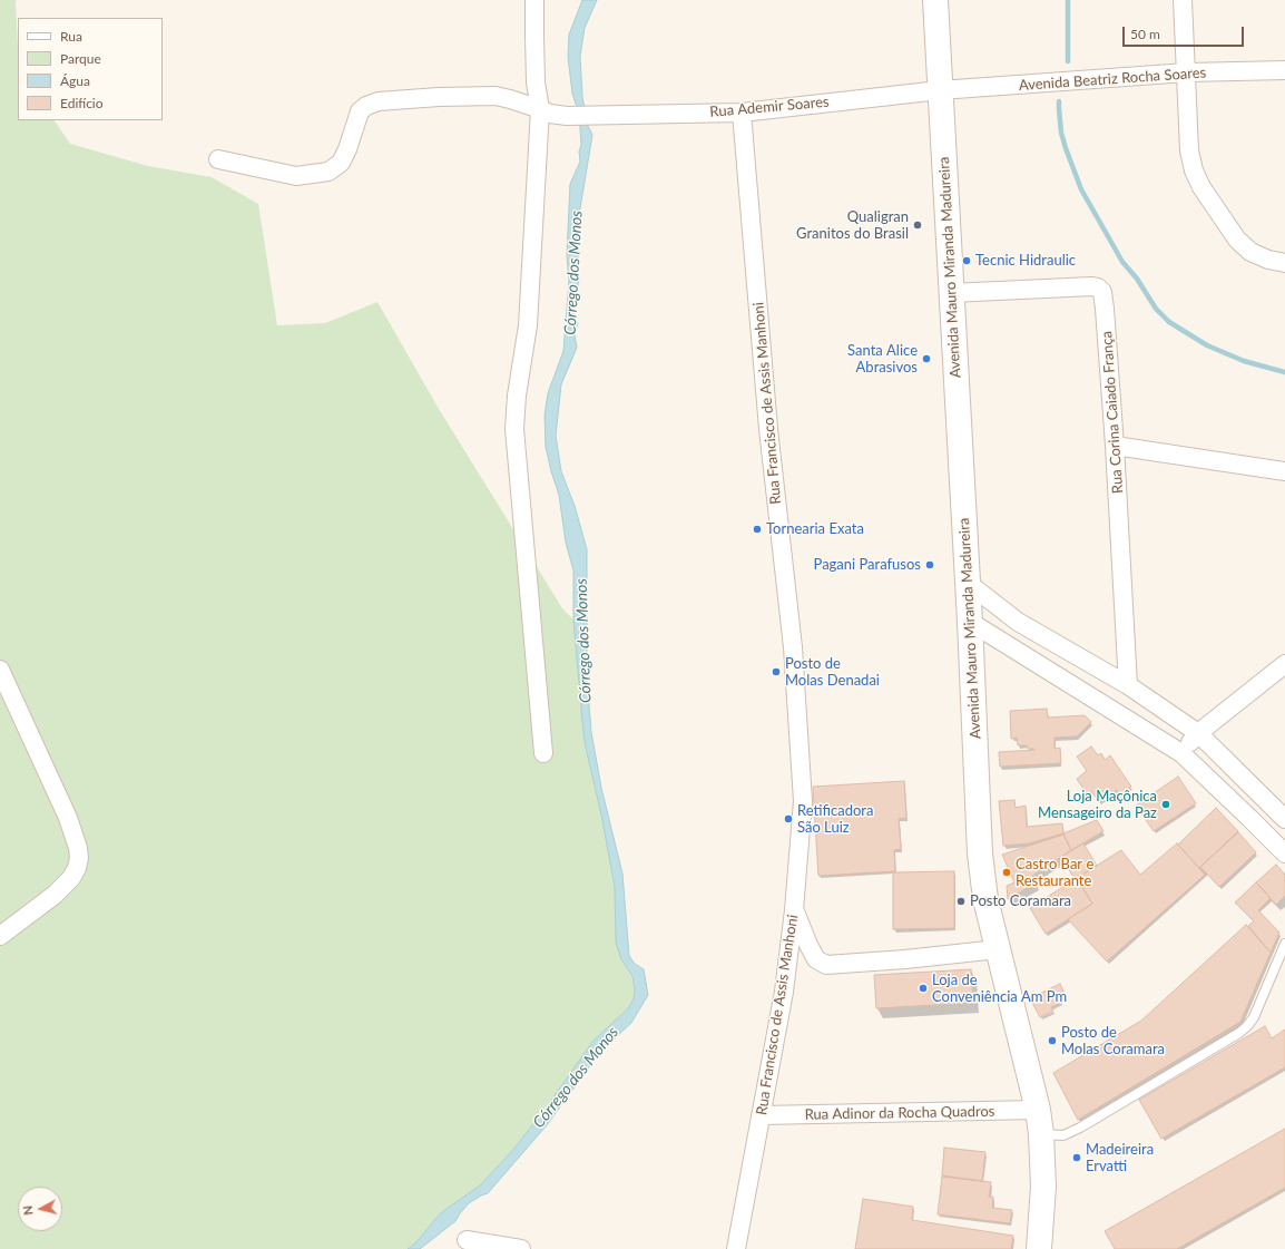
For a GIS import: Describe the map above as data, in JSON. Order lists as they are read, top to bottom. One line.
{"streets":{"main road":["Avenida Mauro Miranda Madureira"],"street":["Avenida Beatriz Rocha Soares","Rua Ademir Soares","Rua Francisco de Assis Manhoni","Rua Corina Caiado França","Rua Adinor da Rocha Quadros"]},"crossings":[["Avenida Beatriz Rocha Soares","Rua Ademir Soares"],["Avenida Beatriz Rocha Soares","Avenida Mauro Miranda Madureira"],["Rua Ademir Soares","Avenida Mauro Miranda Madureira"],["Rua Ademir Soares","Rua Francisco de Assis Manhoni"],["Avenida Mauro Miranda Madureira","Rua Corina Caiado França"],["Avenida Mauro Miranda Madureira","Rua Adinor da Rocha Quadros"],["Rua Francisco de Assis Manhoni","Rua Adinor da Rocha Quadros"]],"water":["Córrego dos Monos"],"places":["Qualigran Granitos do Brasil","Tecnic Hidraulic","Santa Alice Abrasivos","Tornearia Exata","Pagani Parafusos","Posto de Molas Denadai","Loja Maçônica Mensageiro da Paz","Retificadora São Luiz","Castro Bar e Restaurante","Posto Coramara","Loja de Conveniência Am Pm","Posto de Molas Coramara","Madeireira Ervatti"],"legend":["Rua","Parque","Água","Edifício"],"scale_bar":"50 m","north":"left"}
